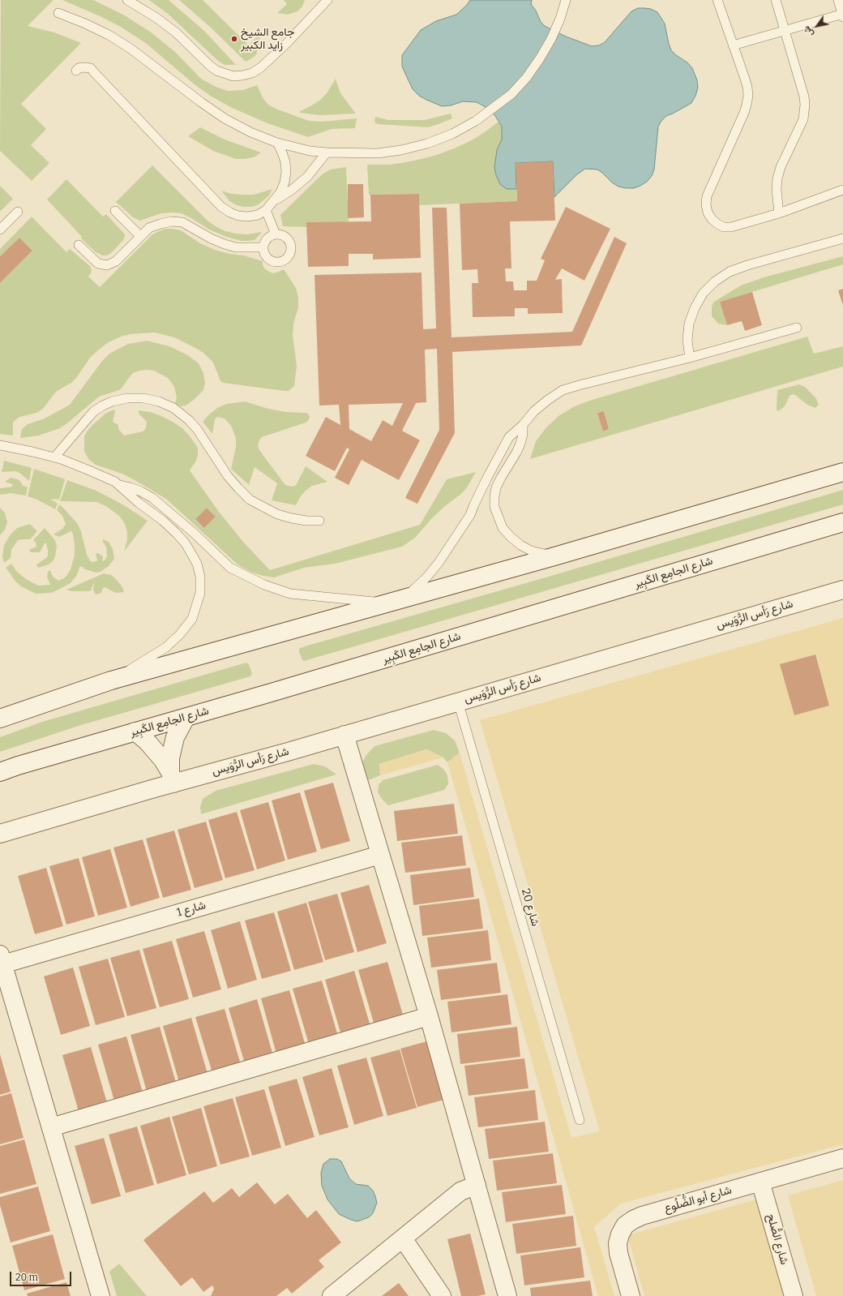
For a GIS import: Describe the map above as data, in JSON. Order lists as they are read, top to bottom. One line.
{"streets":{"street":["شارع الجامِع الكَبِير","شارع رَأس الرُّوَيس","شارع 1","شارع أبو الضُّلُوع","شارع الصُّلح"],"lane":["شارع 20"]},"crossings":[["شارع رَأس الرُّوَيس","شارع 20"],["شارع أبو الضُّلُوع","شارع الصُّلح"]],"places":["جامع الشيخ زايد الكبير"],"scale_bar":"20 m","north":"bottom left"}
